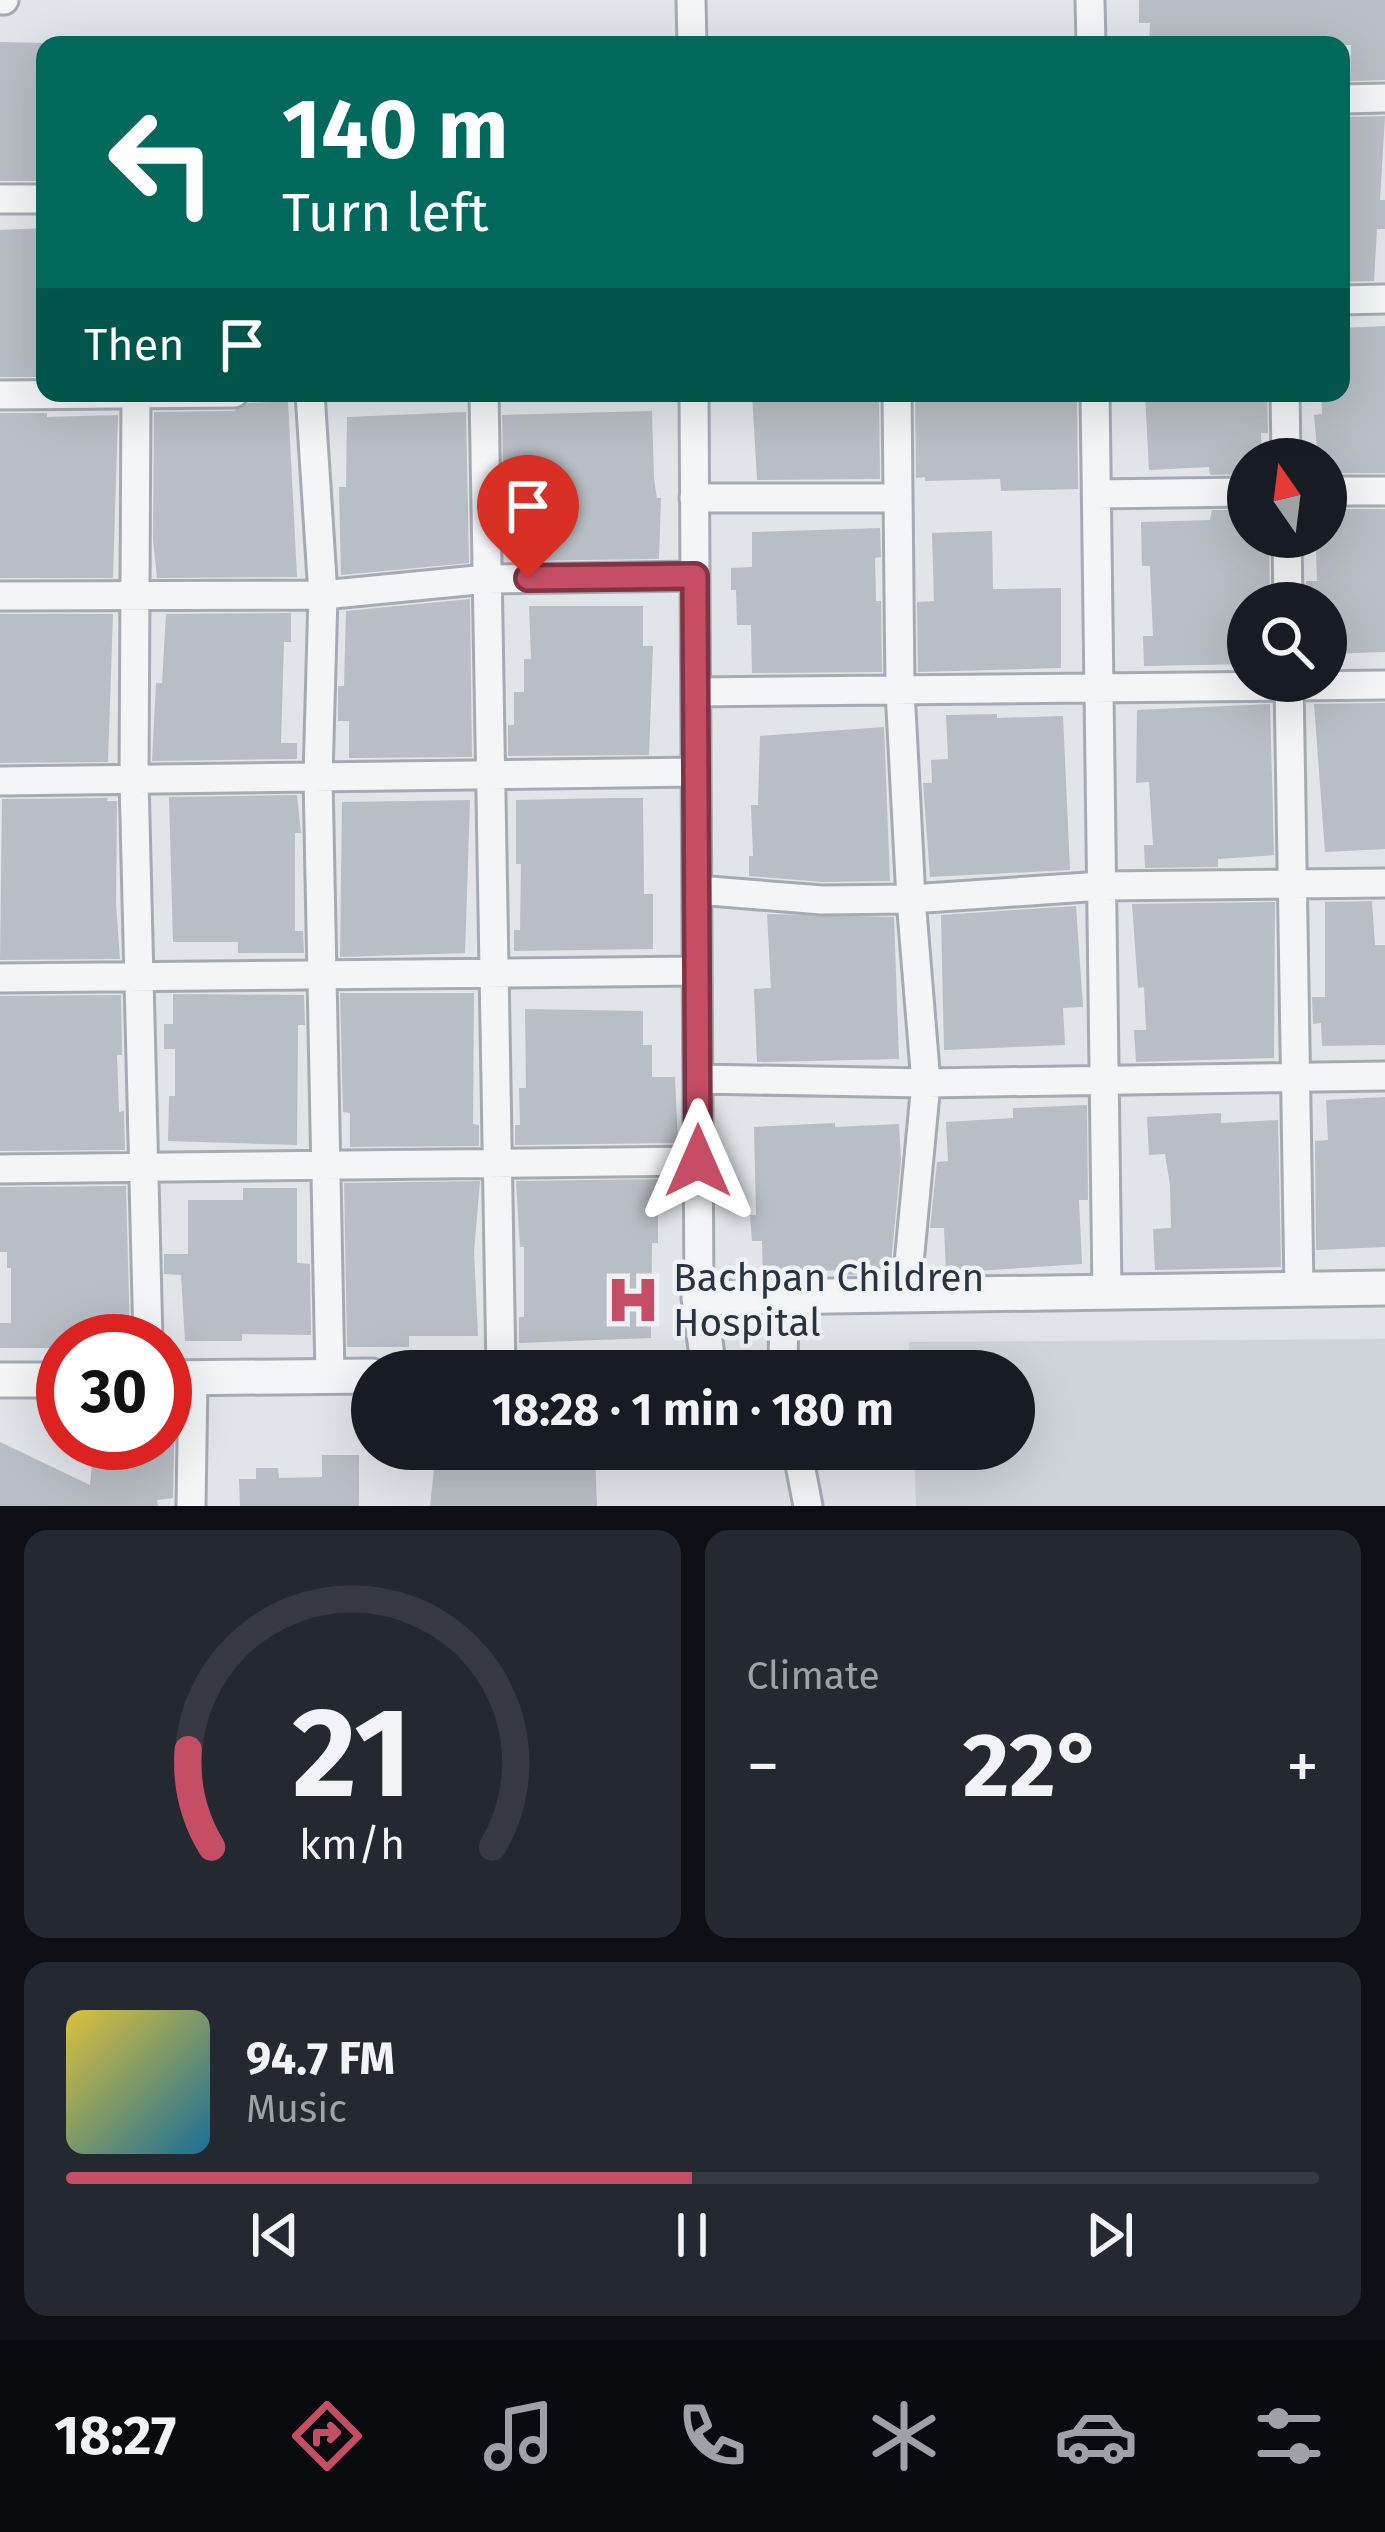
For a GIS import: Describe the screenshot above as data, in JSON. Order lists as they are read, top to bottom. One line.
{"places":{"hospital":["Bachpan Children Hospital"]},"north":"top","page":{"turn":["140 m","Turn left"],"then":"Then","limit":"30","trip":"18:28 · 1 min · 180 m","tile":"Climate","heat":["−","22°","+"],"song":["94.7 FM","Music"],"tabs":"18:27","gauge":["21","km/h"]}}
